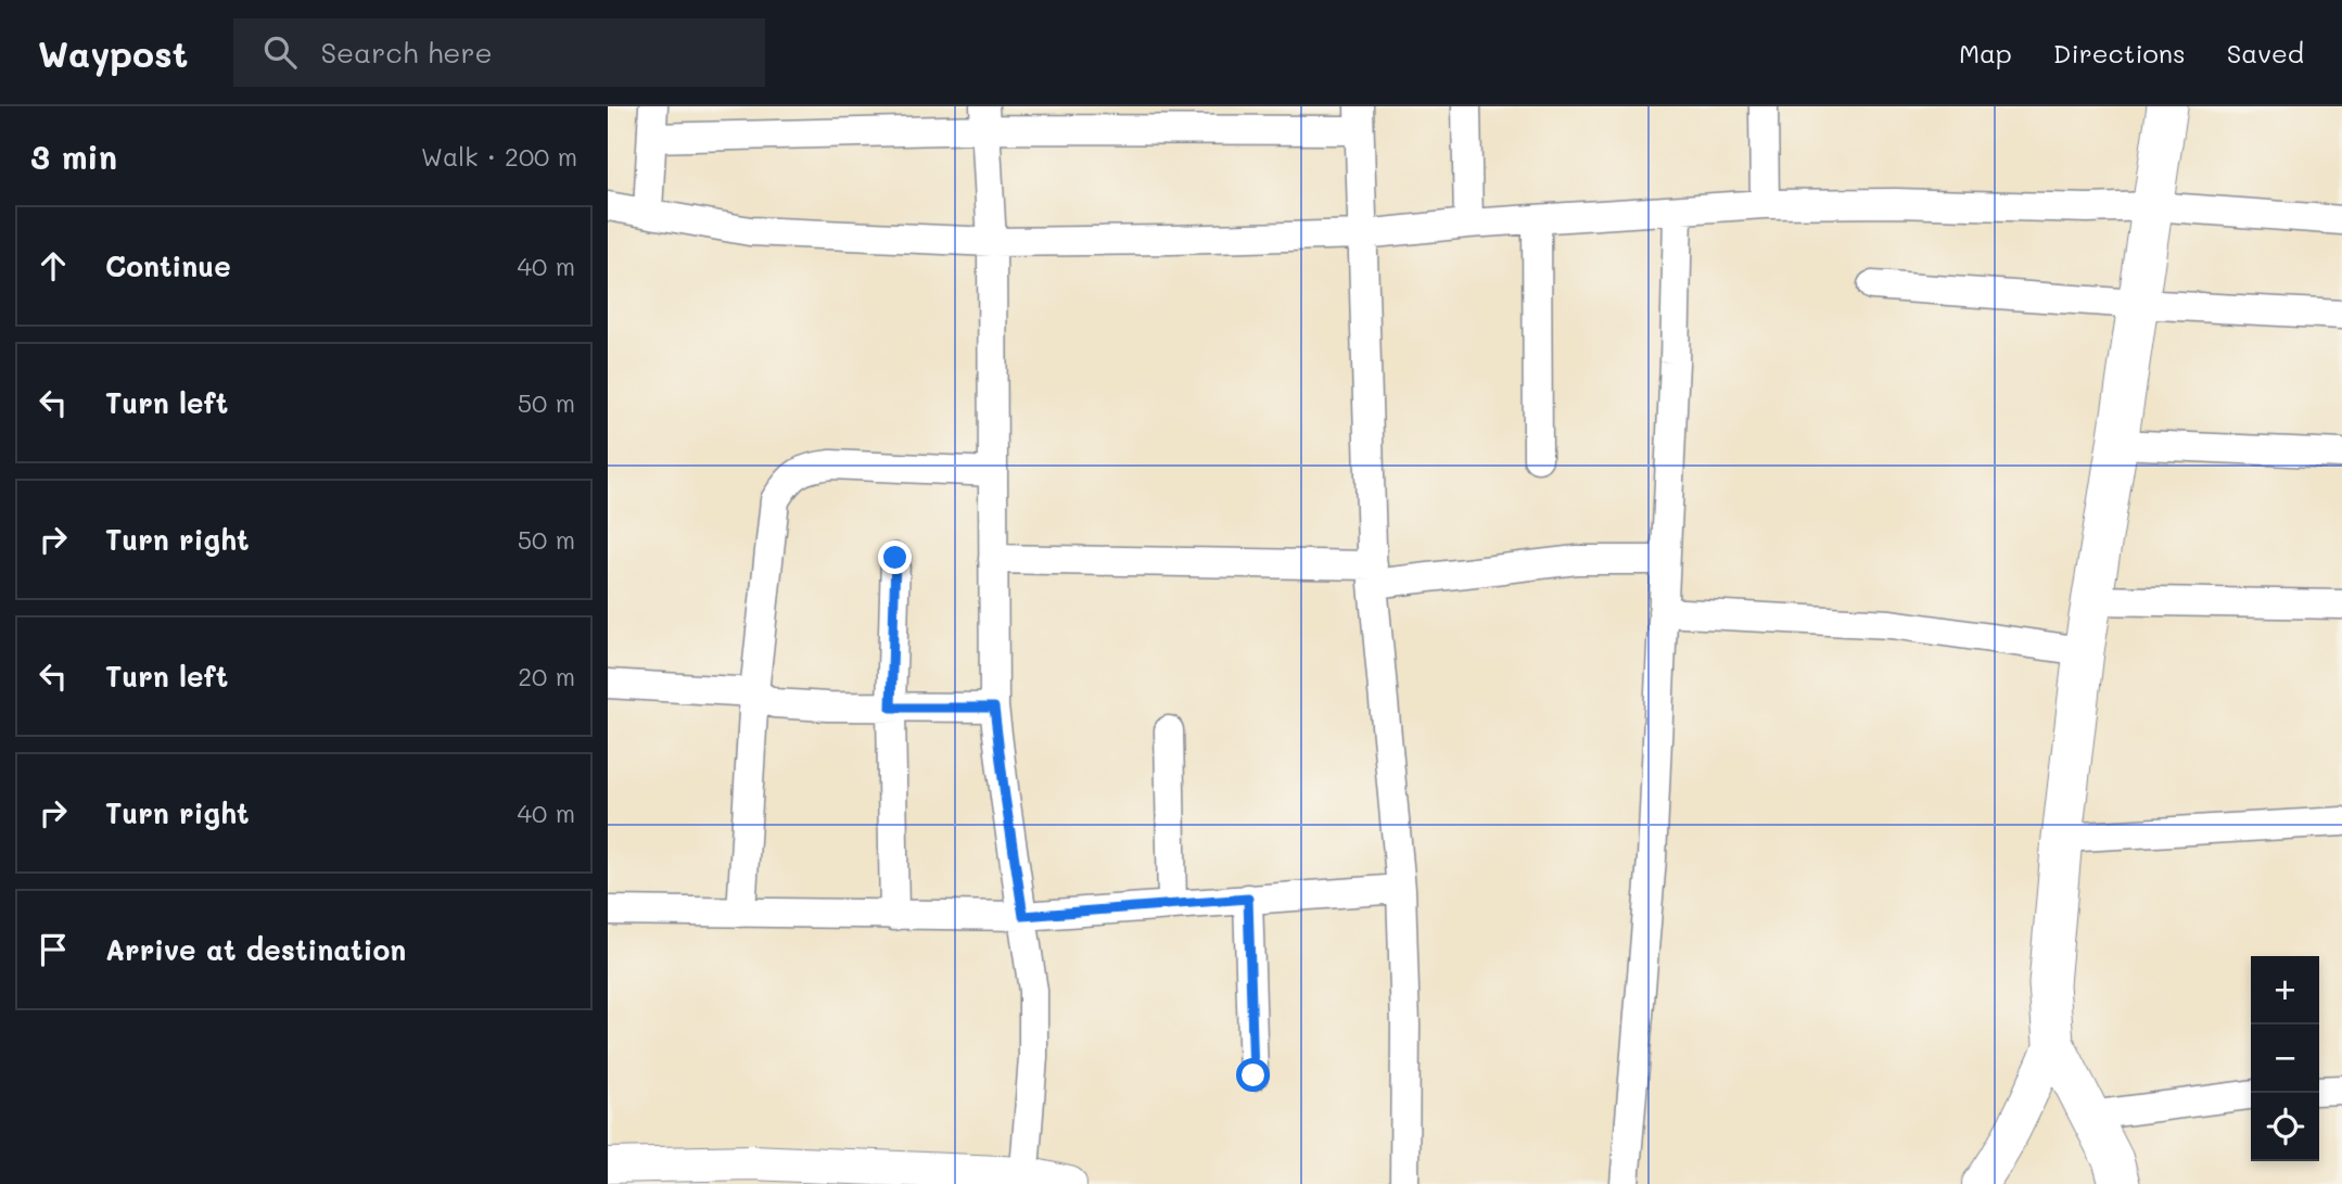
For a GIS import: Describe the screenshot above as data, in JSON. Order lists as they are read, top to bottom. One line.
{"page":{"header":"Waypost","search":"Search here","nav":["Map","Directions","Saved"],"heading":["3 min","Walk · 200 m"],"list":[["Continue","40 m"],["Turn left","50 m"],["Turn right","50 m"],["Turn left","20 m"],["Turn right","40 m"],"Arrive at destination"],"map_buttons":["+","−"]}}
